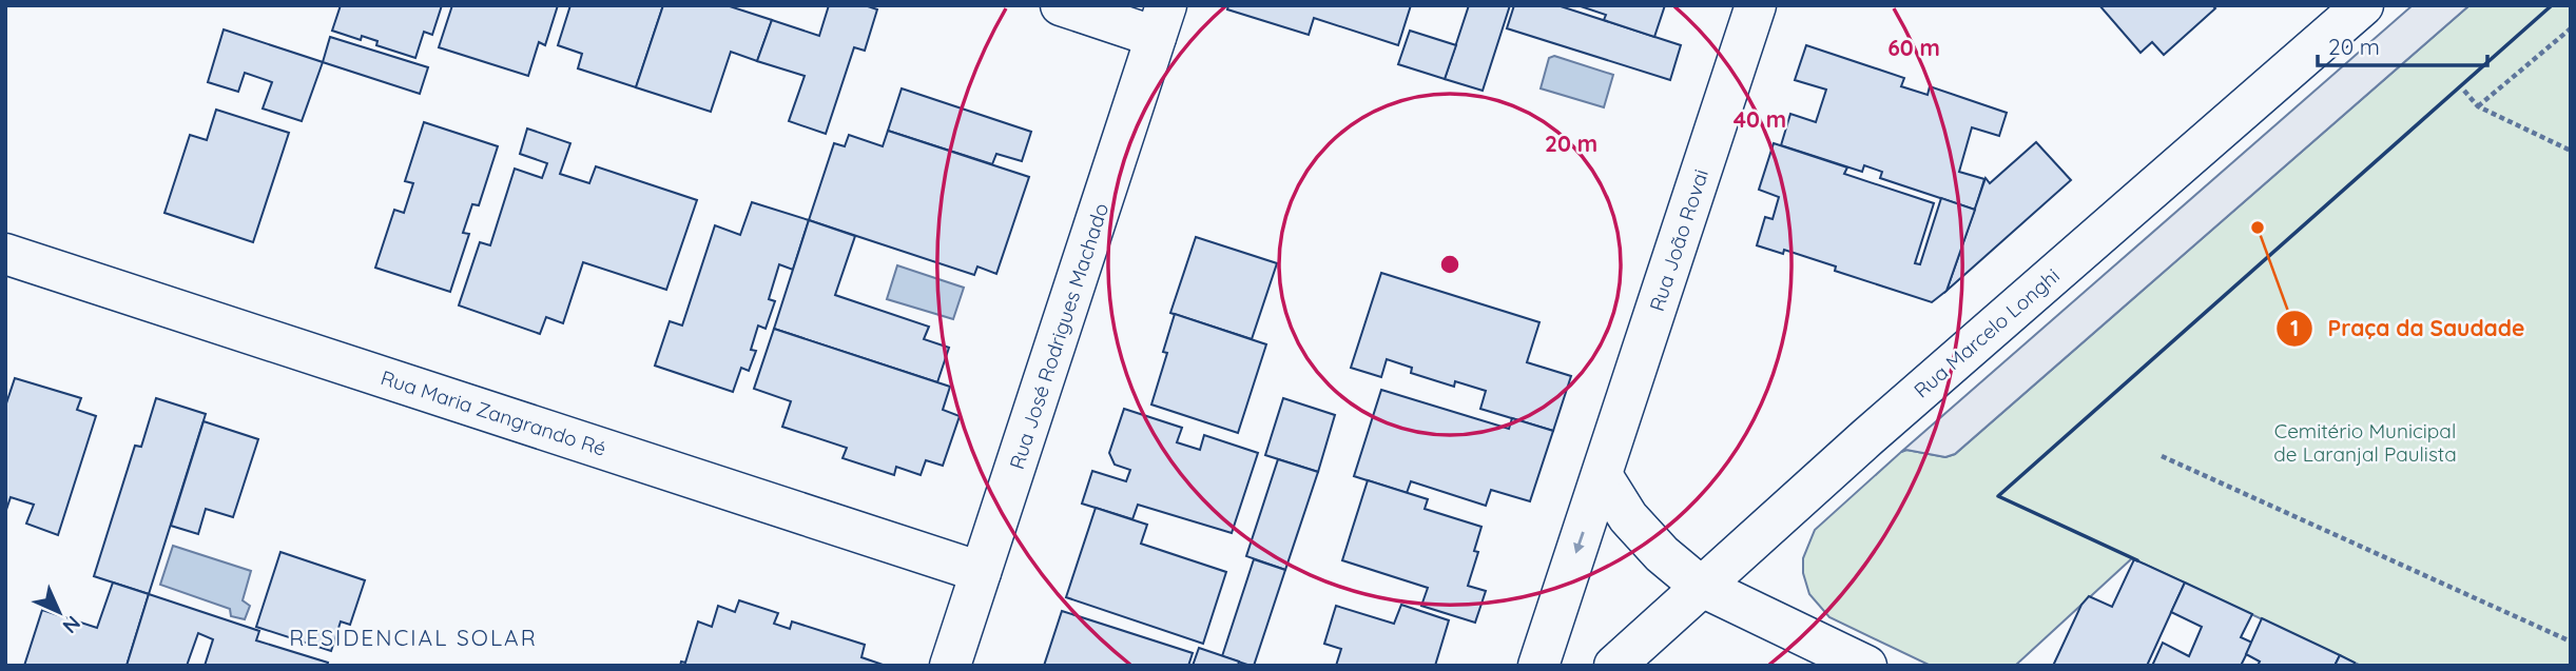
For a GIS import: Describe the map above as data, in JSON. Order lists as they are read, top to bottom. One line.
{"streets":{"street":["Rua João Rovai","Rua Marcelo Longhi","Rua José Rodrigues Machado","Rua Maria Zangrando Ré"]},"crossings":[["Rua José Rodrigues Machado","Rua Maria Zangrando Ré"]],"districts":["RESIDENCIAL SOLAR"],"parks":["Cemitério Municipal de Laranjal Paulista"],"places":["Praça da Saudade"],"scale_bar":"20 m","north":"bottom right","rings":["60 m","40 m","20 m"]}
